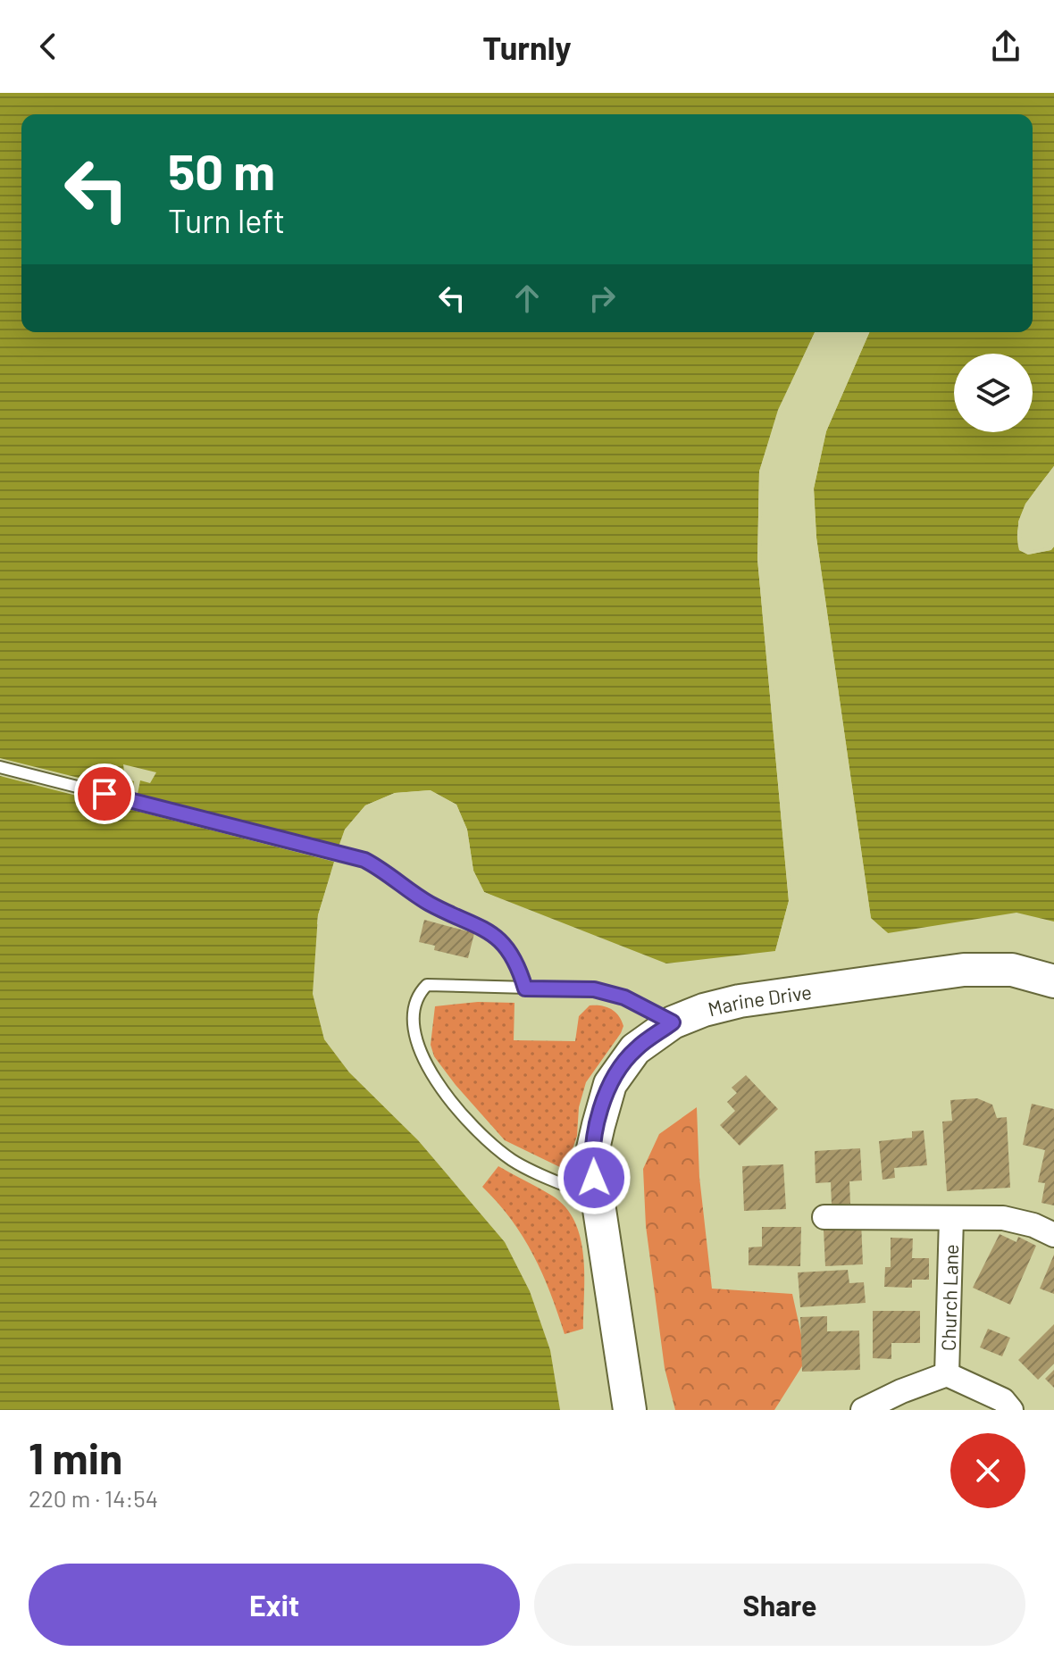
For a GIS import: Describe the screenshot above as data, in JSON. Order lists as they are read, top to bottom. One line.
{"streets":{"main road":["Marine Drive"],"street":["Church Lane"]},"page":{"header":"Turnly","turn":["50 m","Turn left"],"heading":["1 min","220 m · 14:54"],"buttons":["Exit","Share"]}}
